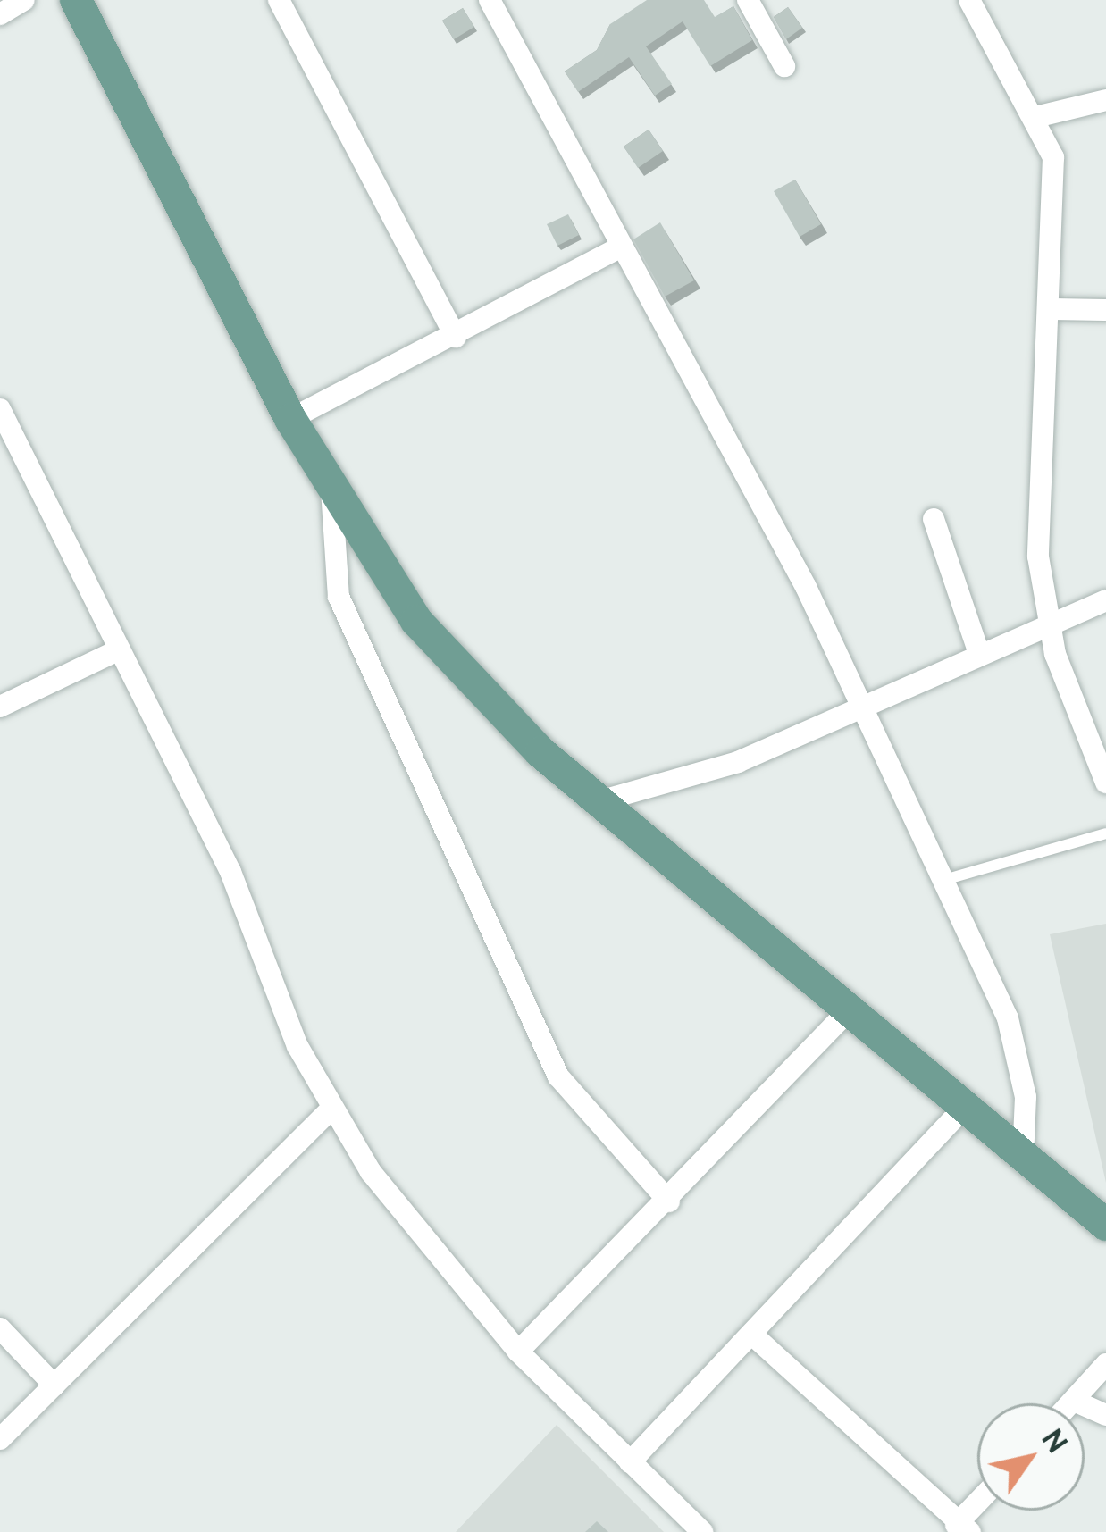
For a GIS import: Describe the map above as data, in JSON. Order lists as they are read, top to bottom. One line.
{"north":"top right"}
